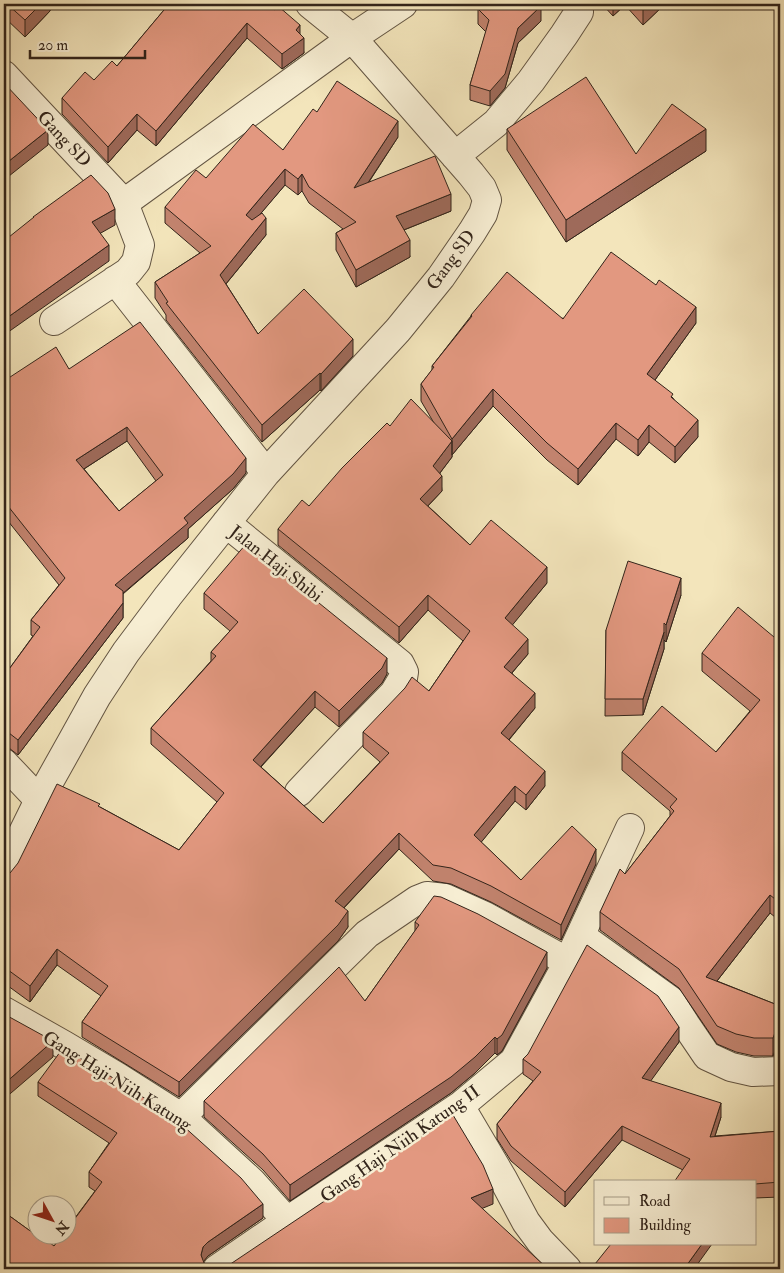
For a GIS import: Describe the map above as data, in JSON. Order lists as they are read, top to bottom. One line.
{"streets":{"street":["Gang SD","Jalan Haji Shibi","Gang Haji Niih Katung","Gang Haji Niih Katung II"]},"crossings":[["Gang SD","Jalan Haji Shibi"],["Gang Haji Niih Katung","Gang Haji Niih Katung II"]],"legend":["Road","Building"],"scale_bar":"20 m","north":"bottom right"}
